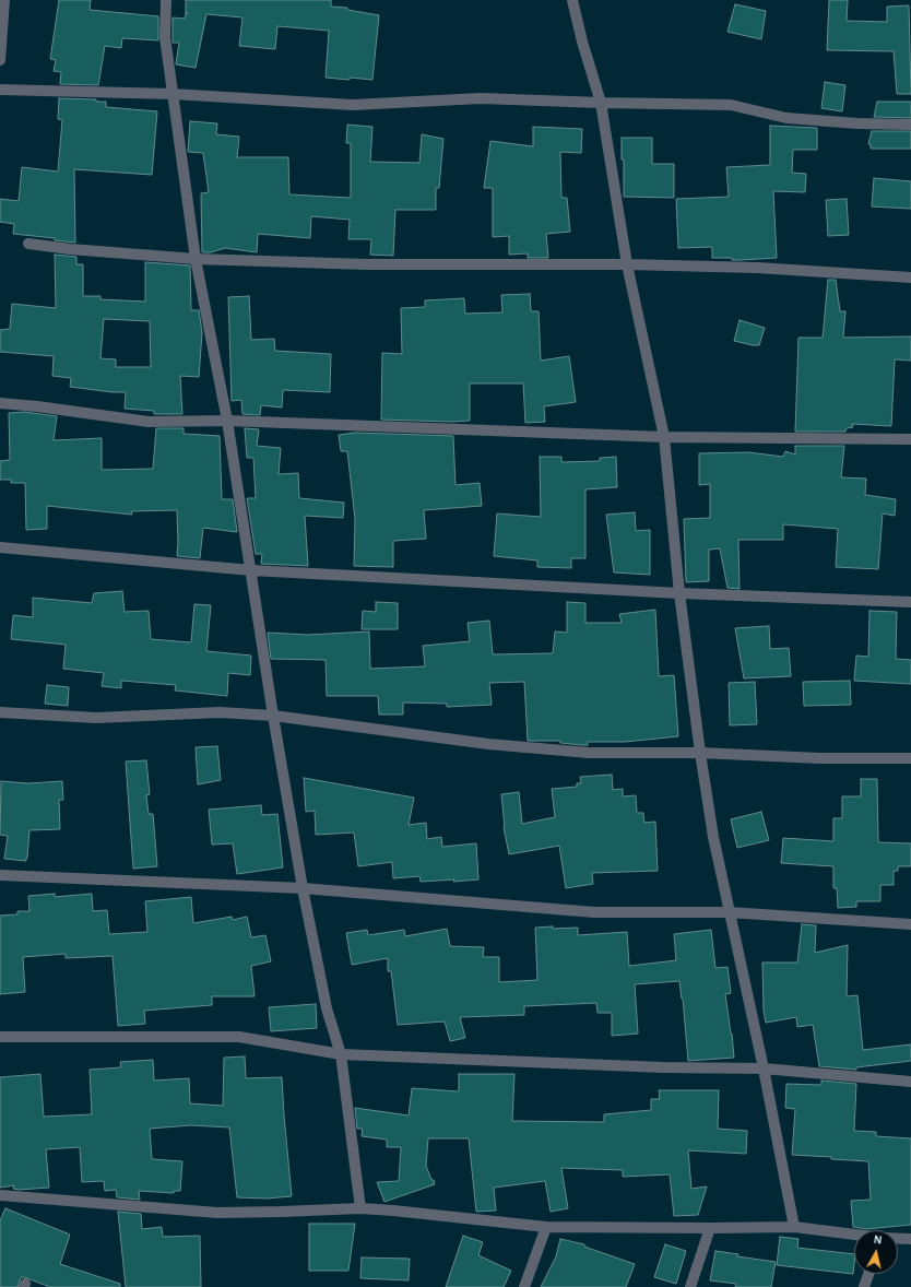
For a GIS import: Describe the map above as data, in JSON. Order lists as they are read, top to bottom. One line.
{"north":"top"}
